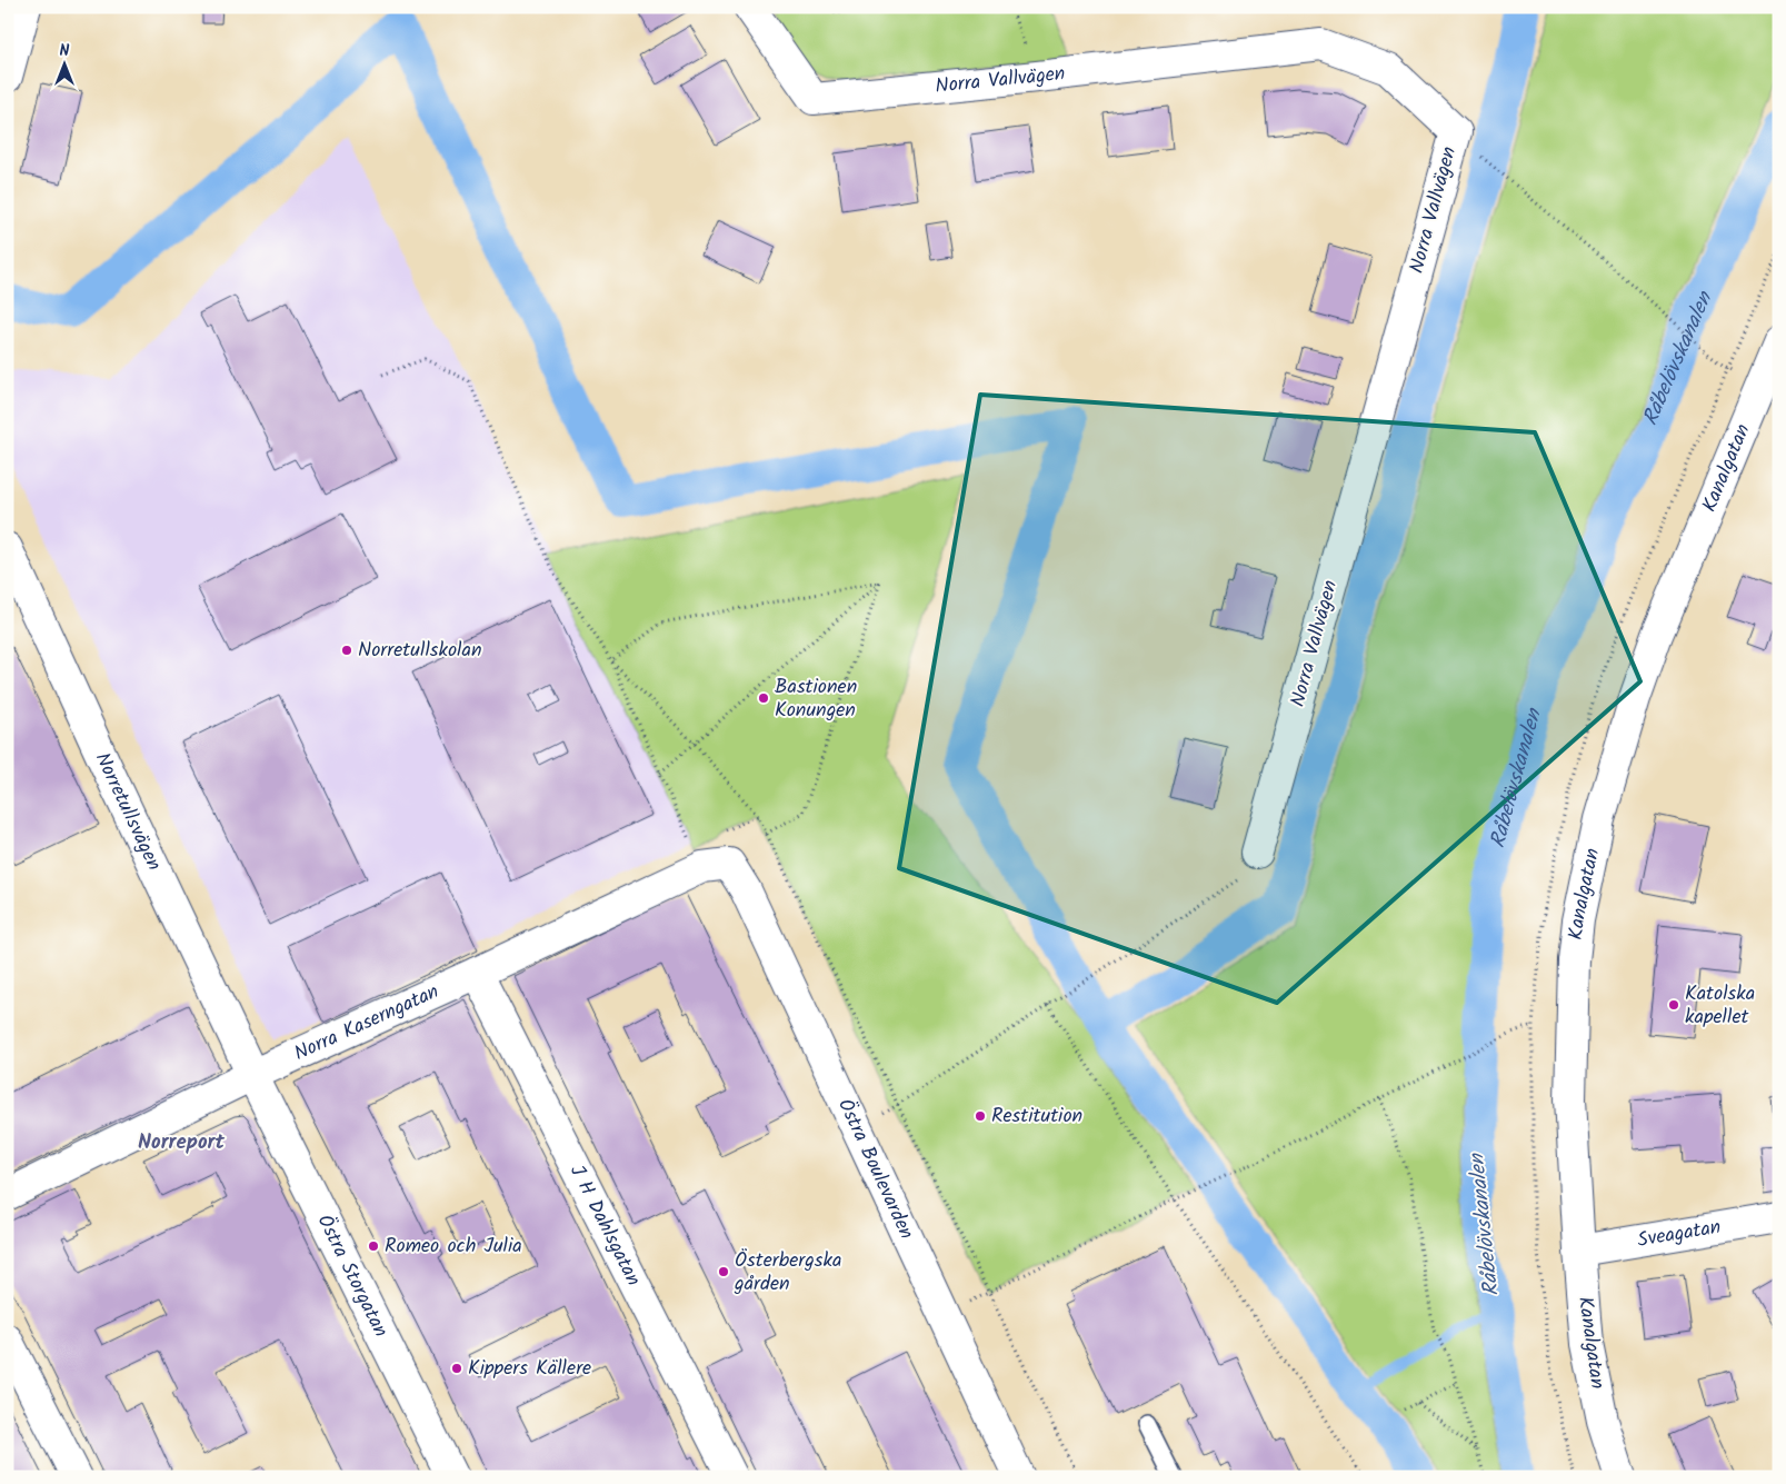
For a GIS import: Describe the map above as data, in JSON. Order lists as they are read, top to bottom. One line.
{"streets":{"street":["Norra Vallvägen","Kanalgatan","Norretullsvägen","Norra Kaserngatan","Östra Boulevarden","J H Dahlsgatan","Sveagatan","Östra Storgatan"]},"crossings":[["Kanalgatan","Sveagatan"],["Norretullsvägen","Norra Kaserngatan"],["Norretullsvägen","Östra Storgatan"],["Norra Kaserngatan","Östra Boulevarden"],["Norra Kaserngatan","J H Dahlsgatan"],["Norra Kaserngatan","Östra Storgatan"]],"districts":["Norreport"],"water":["Råbelövskanalen"],"places":["Norretullskolan","Bastionen Konungen","Katolska kapellet","Restitution","Romeo och Julia","Österbergska gården","Kippers Källere"],"north":"top"}
